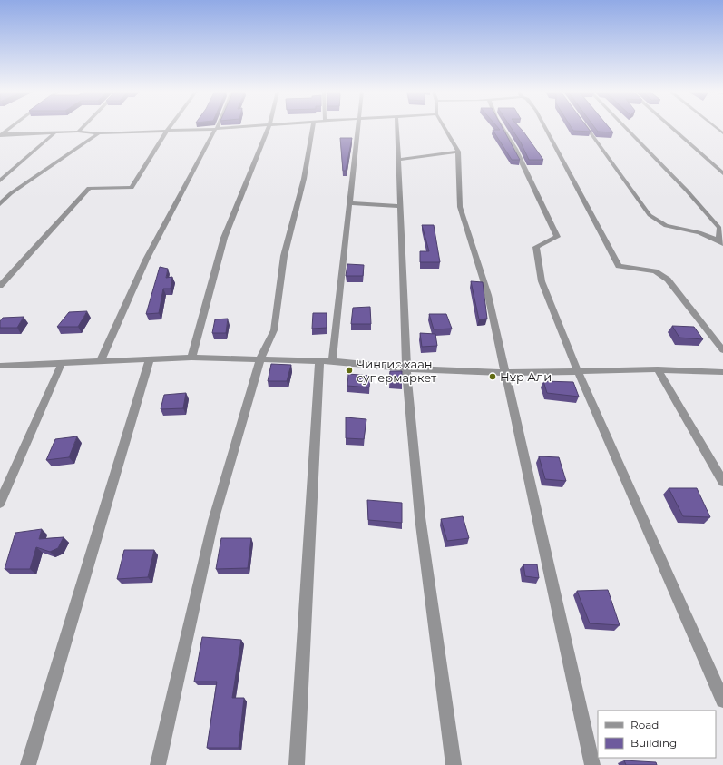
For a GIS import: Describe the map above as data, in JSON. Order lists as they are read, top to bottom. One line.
{"places":["Чингис хаан супермаркет","Нұр Али"],"legend":["Road","Building"]}
